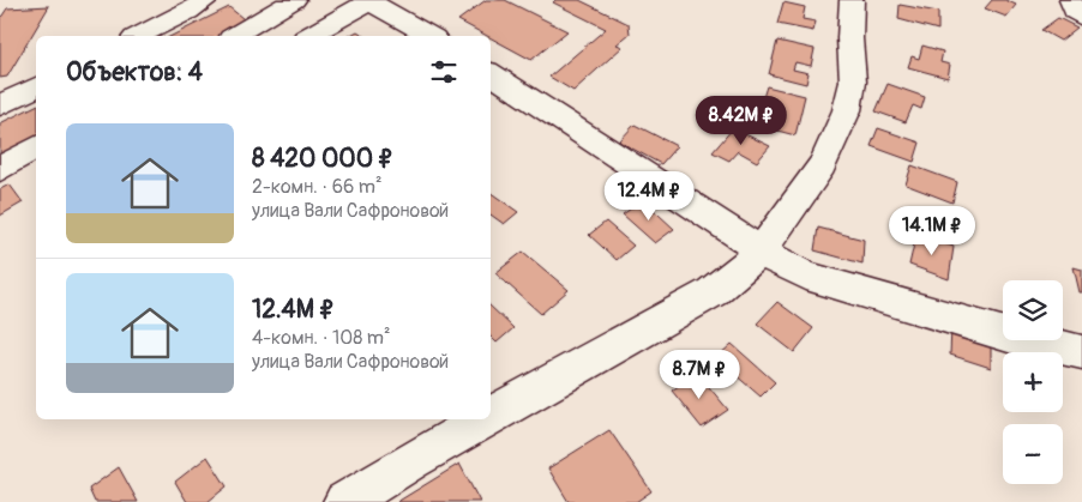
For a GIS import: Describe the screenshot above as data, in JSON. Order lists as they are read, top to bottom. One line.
{"page":{"heading":"Объектов: 4","price":["8.42M ₽","12.4M ₽","14.1M ₽","8.7M ₽"],"list":[{"name":"8 420 000 ₽","note":"2-комн. · 66 m² · улица Вали Сафроновой"},{"name":"12.4M ₽","note":"4-комн. · 108 m² · улица Вали Сафроновой"}],"map_buttons":["+","−"]}}
